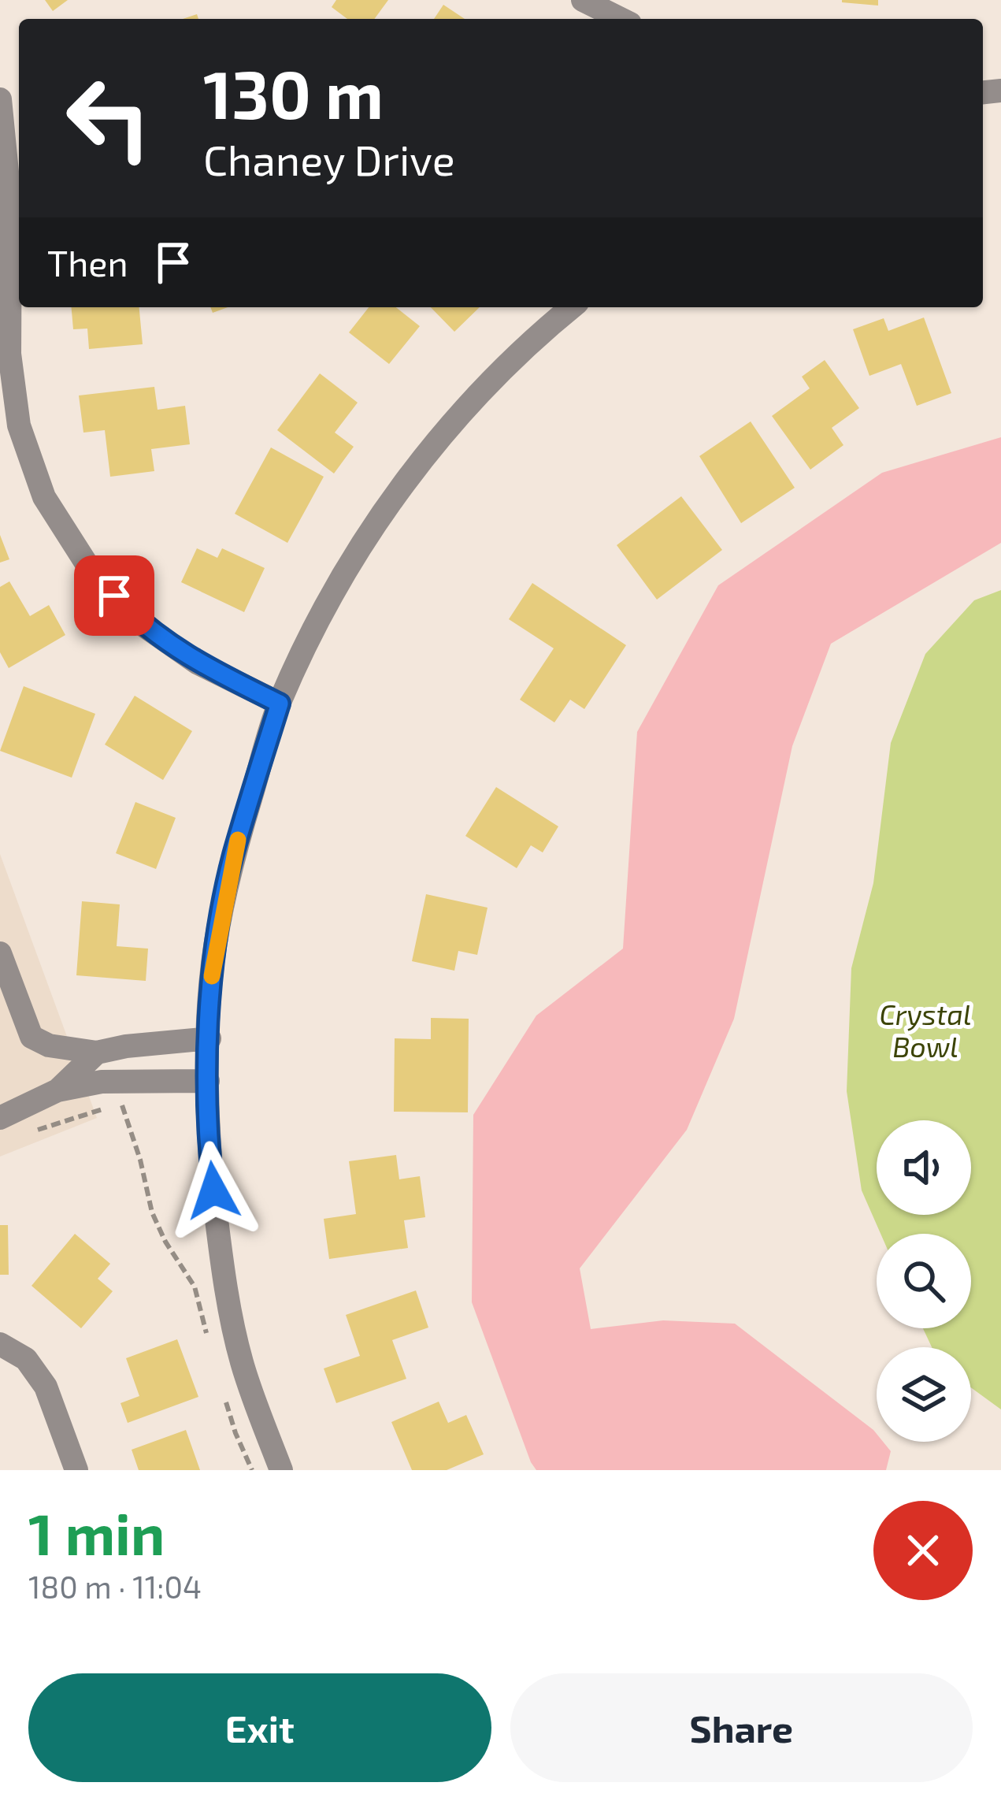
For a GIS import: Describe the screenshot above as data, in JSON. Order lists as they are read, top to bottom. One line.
{"water":["Crystal Bowl"],"page":{"turn":["130 m","Chaney Drive"],"then":"Then","heading":["1 min","180 m · 11:04"],"buttons":["Exit","Share"]}}
